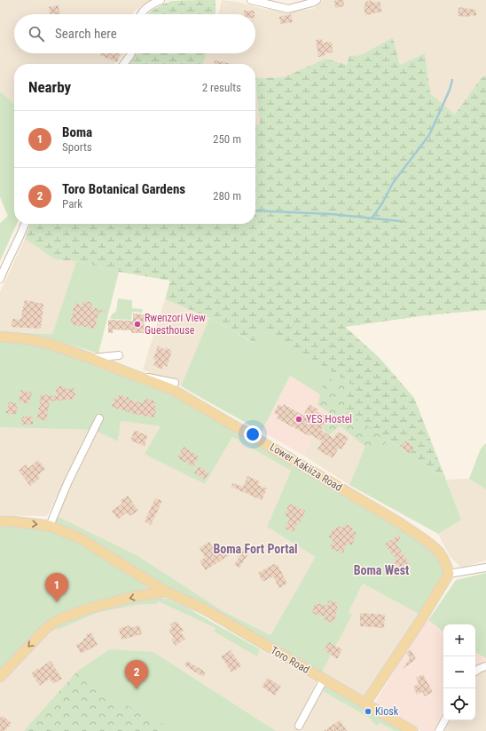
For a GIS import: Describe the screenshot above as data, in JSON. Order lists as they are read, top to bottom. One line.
{"streets":{"main road":["Lower Kakiiza Road","Toro Road"]},"districts":["Boma Fort Portal","Boma West"],"places":["Rwenzori View Guesthouse","YES Hostel","Kiosk"],"page":{"search":"Search here","heading":["Nearby","2 results"],"list":[{"mark":"1","name":"Boma","note":"Sports","value":"250 m"},{"mark":"2","name":"Toro Botanical Gardens","note":"Park","value":"280 m"}],"pins":["1","2"],"map_buttons":["+","−"]}}
